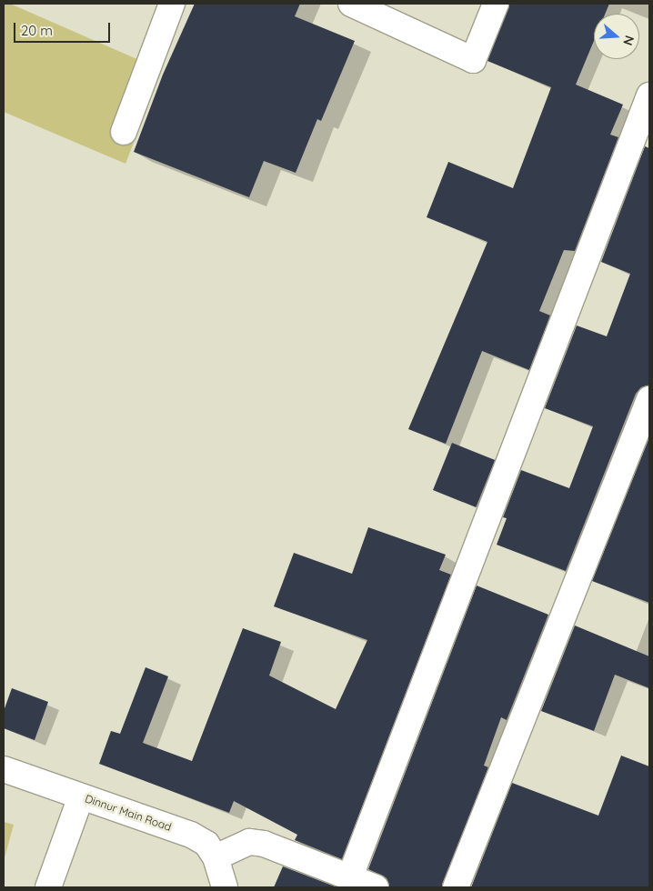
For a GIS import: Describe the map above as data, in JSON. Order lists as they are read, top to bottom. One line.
{"streets":{"street":["Dinnur Main Road"]},"scale_bar":"20 m","north":"right"}
